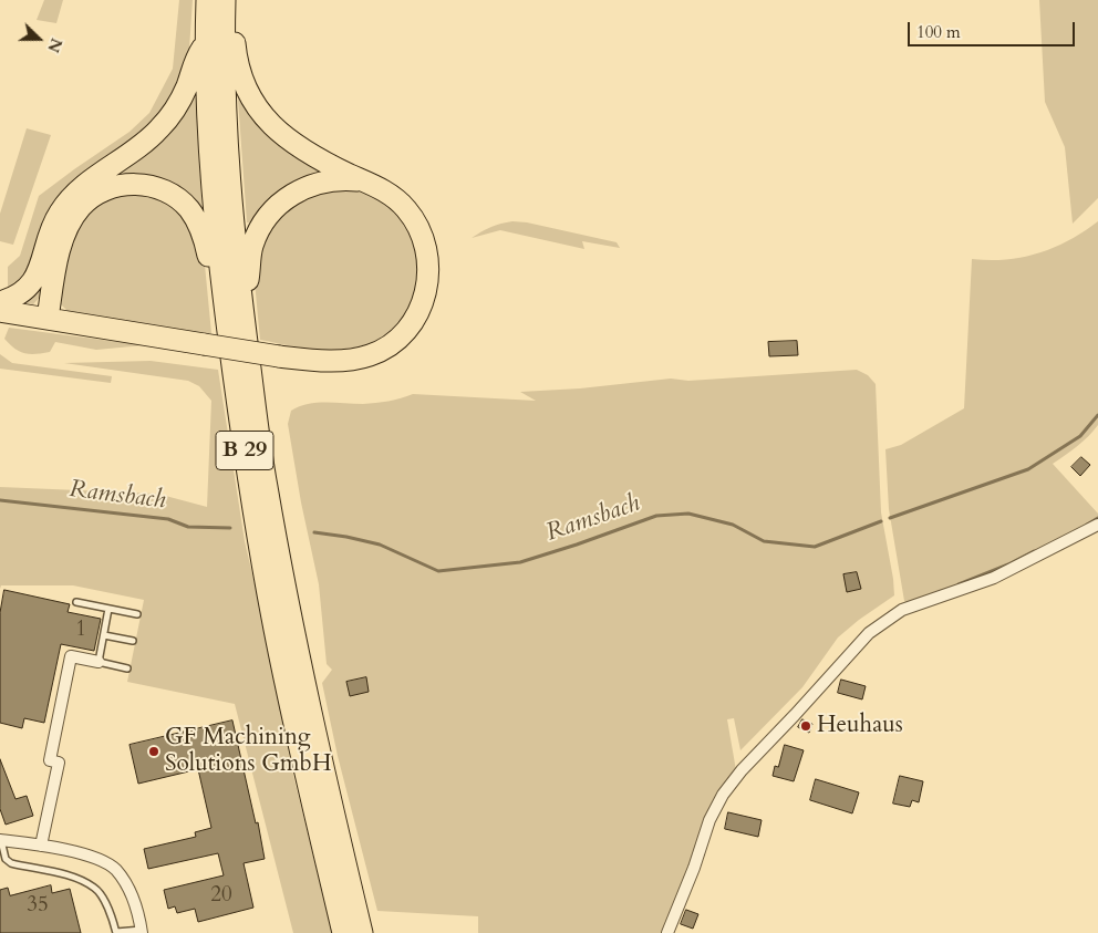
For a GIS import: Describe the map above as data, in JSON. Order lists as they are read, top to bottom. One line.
{"streets":{"highway":["B 29"]},"water":["Ramsbach"],"places":["Heuhaus","GF Machining Solutions GmbH"],"house_numbers":["1","20","35"],"scale_bar":"100 m","north":"right"}
